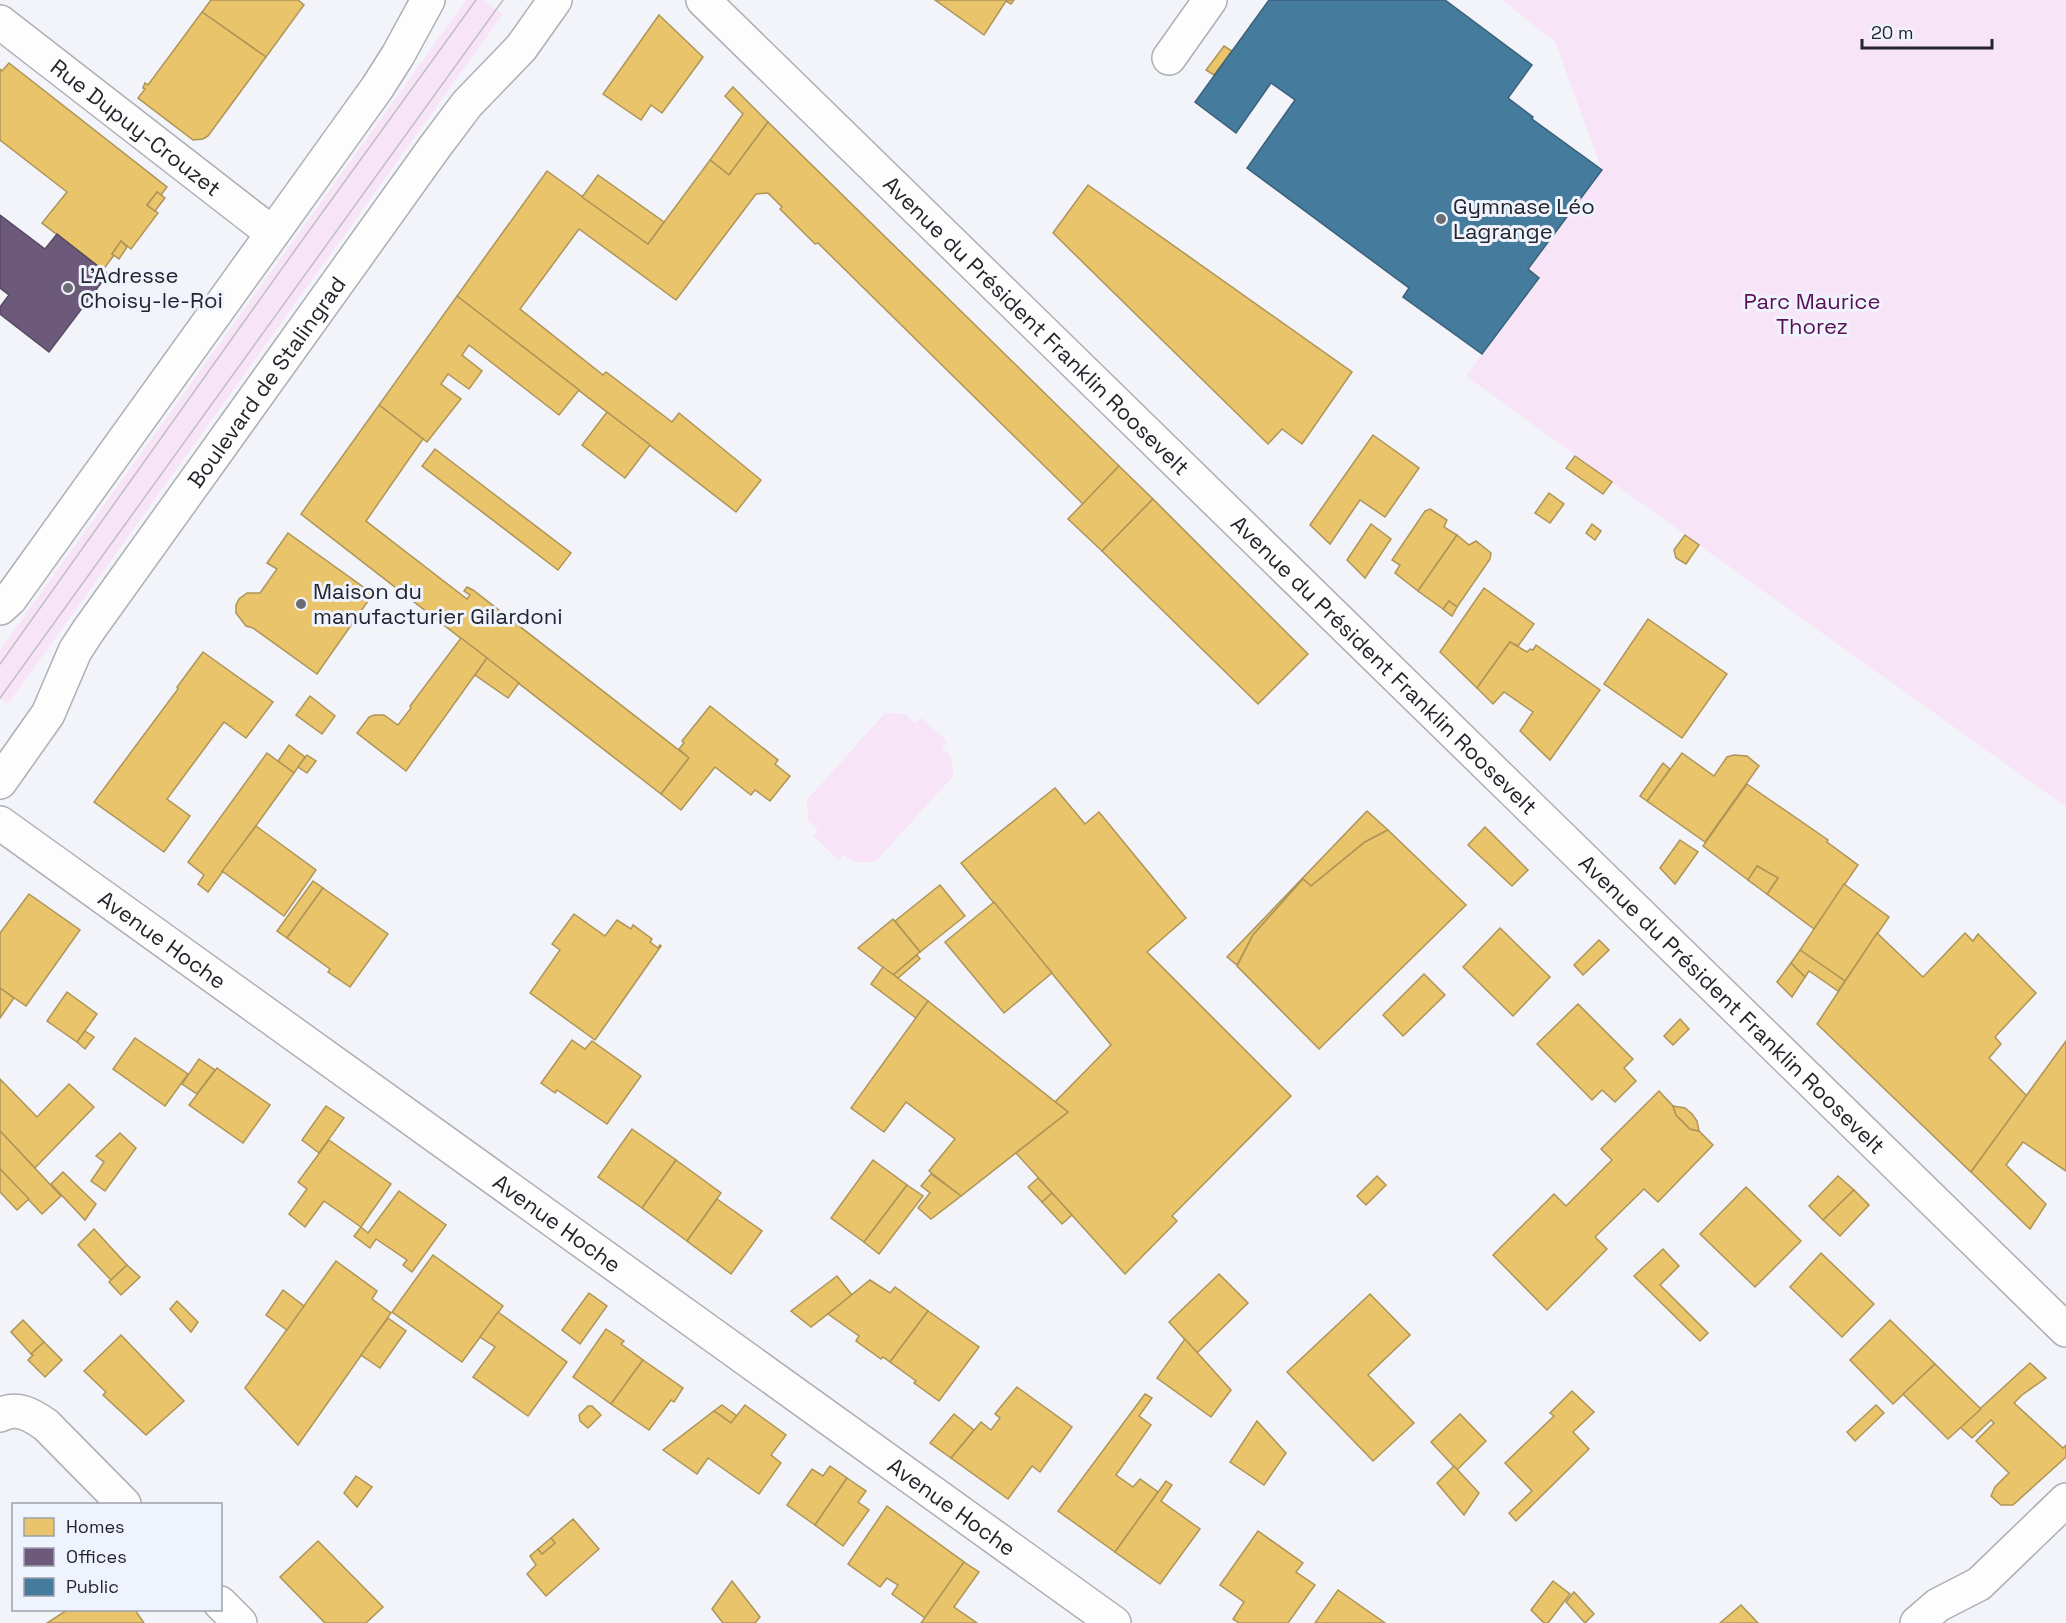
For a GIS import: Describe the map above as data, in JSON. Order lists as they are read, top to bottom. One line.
{"streets":{"street":["Rue Dupuy-Crouzet","Avenue du Président Franklin Roosevelt","Boulevard de Stalingrad","Avenue Hoche"]},"parks":["Parc Maurice Thorez"],"places":["Gymnase Léo Lagrange","L'Adresse Choisy-le-Roi","Maison du manufacturier Gilardoni"],"legend":["Homes","Offices","Public"],"scale_bar":"20 m"}
